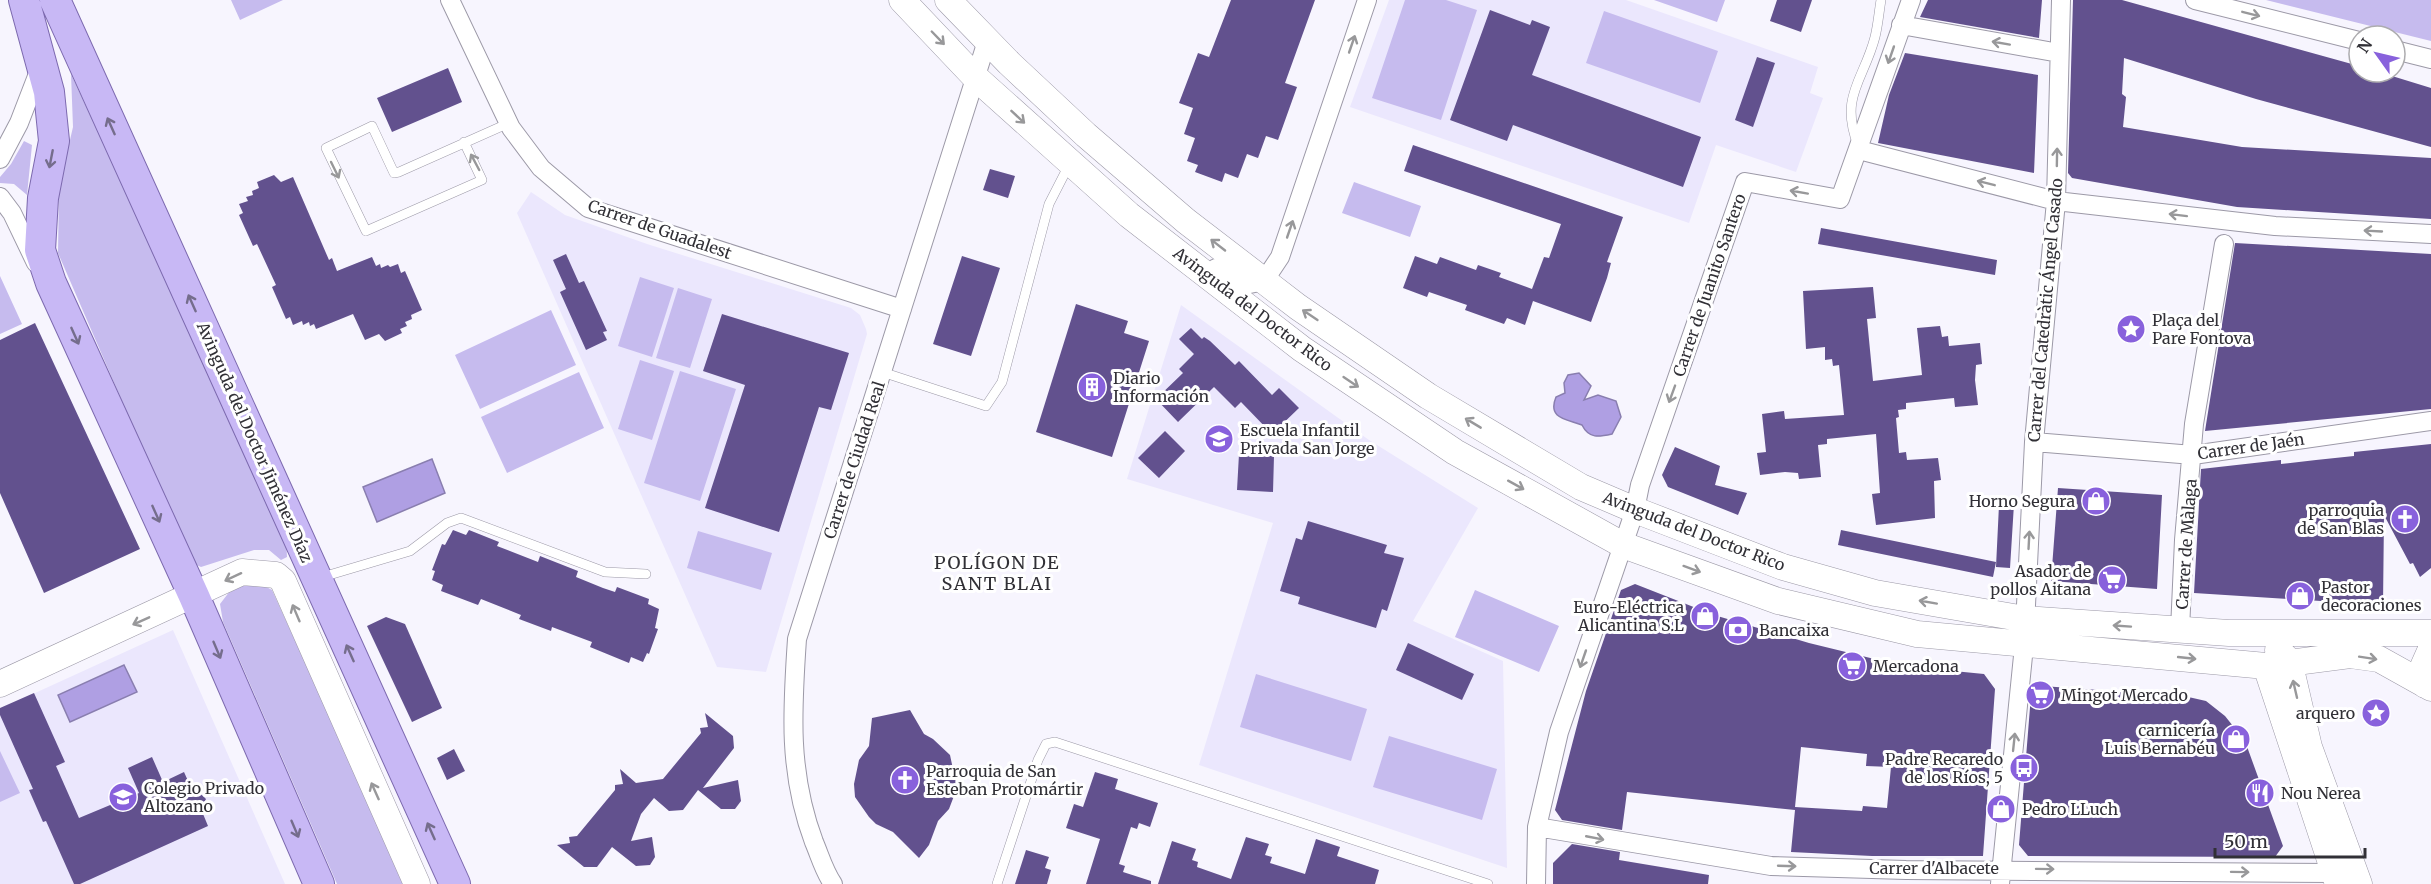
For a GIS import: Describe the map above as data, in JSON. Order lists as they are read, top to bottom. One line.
{"streets":{"main road":["Avinguda del Doctor Jiménez Díaz"],"street":["Carrer de Guadalest","Carrer de Juanito Santero","Avinguda del Doctor Rico","Carrer del Catedràtic Ángel Casado","Carrer de Jaén","Carrer de Ciudad Real","Carrer de Màlaga","Carrer d'Albacete"]},"crossings":[["Carrer de Guadalest","Carrer de Ciudad Real"],["Carrer de Juanito Santero","Avinguda del Doctor Rico"],["Carrer de Juanito Santero","Carrer d'Albacete"],["Avinguda del Doctor Rico","Carrer del Catedràtic Ángel Casado"],["Avinguda del Doctor Rico","Carrer de Ciudad Real"],["Avinguda del Doctor Rico","Carrer de Màlaga"],["Carrer del Catedràtic Ángel Casado","Carrer de Jaén"],["Carrer del Catedràtic Ángel Casado","Carrer d'Albacete"],["Carrer de Jaén","Carrer de Màlaga"]],"one_way":["Carrer de Juanito Santero","Carrer del Catedràtic Ángel Casado","Carrer d'Albacete"],"districts":["POLÍGON DE SANT BLAI"],"places":{"place":["Plaça del Pare Fontova","arquero"],"building":["Diario Información"],"school or university":["Escuela Infantil Privada San Jorge","Colegio Privado Altozano"],"shop":["Horno Segura","Pastor decoraciones","Euro-Eléctrica Alicantina S.L","carnicería Luis Bernabéu","Pedro LLuch"],"church":["parroquia de San Blas","Parroquia de San Esteban Protomártir"],"supermarket":["Asador de pollos Aitana","Mercadona","Mingot Mercado"],"bank":["Bancaixa"],"bus stop":["Padre Recaredo de los Ríos, 5"],"restaurant":["Nou Nerea"]},"scale_bar":"50 m","north":"top left"}
